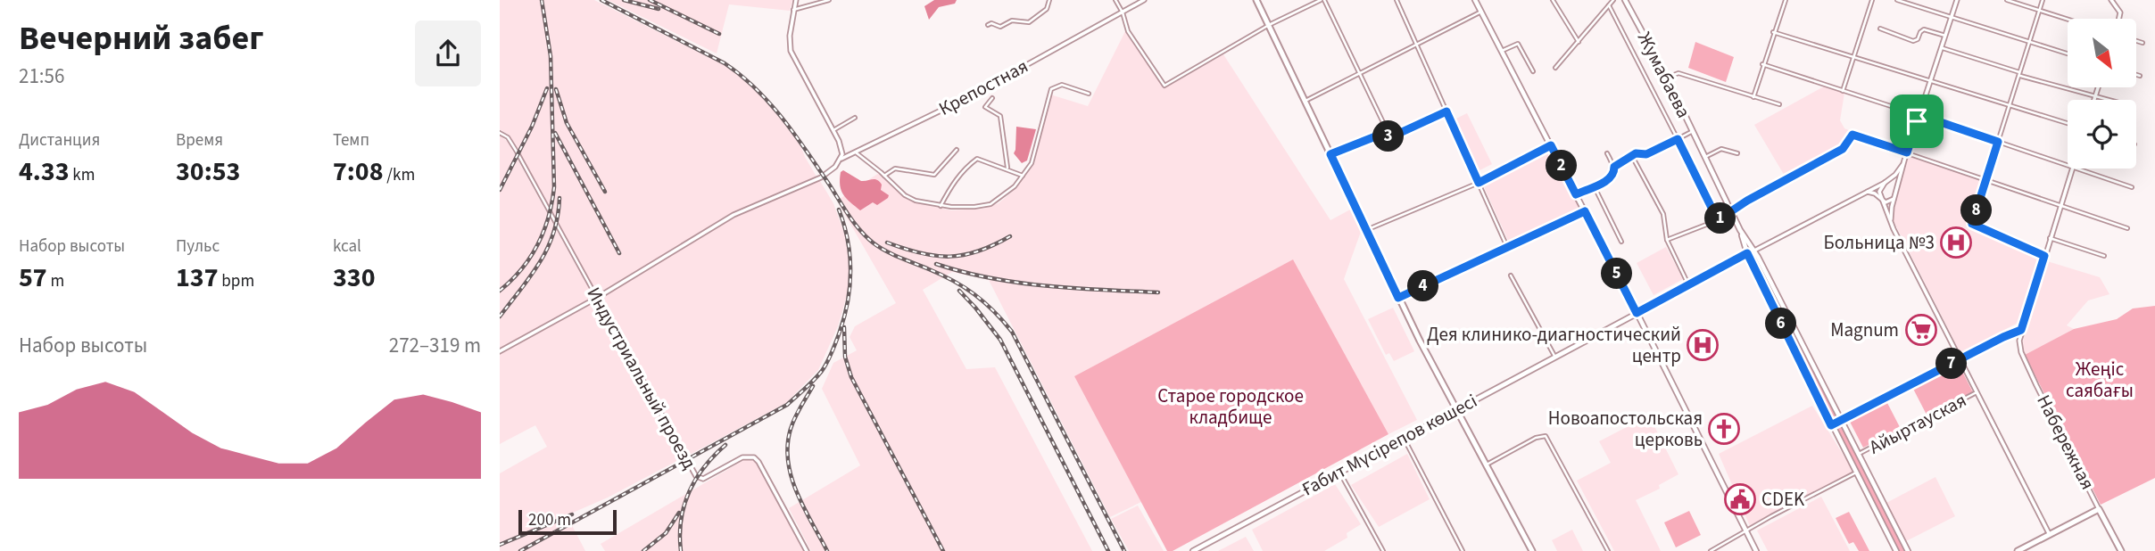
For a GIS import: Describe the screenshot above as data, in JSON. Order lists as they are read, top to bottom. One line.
{"streets":{"main road":["Жумабаева","Набережная","Ғабит Мүсірепов көшесі"],"street":["Крепостная","Индустриальный проезд","Айыртауская"]},"crossings":[["Жумабаева","Айыртауская"],["Крепостная","Индустриальный проезд"],["Айыртауская","Набережная"]],"parks":["Жеңіс саябағы","Старое городское кладбище"],"places":{"hospital":["Больница №3","Дея клинико-диагностический центр"],"supermarket":["Magnum"],"church":["Новоапостольская церковь"],"public building":["CDEK"]},"scale_bar":"200 m","north":"bottom right","page":{"heading":["Вечерний забег","21:56"],"stats":[["Дистанция","4.33 km"],["Время","30:53"],["Темп","7:08 /km"],["Набор высоты","57 m"],["Пульс","137 bpm"],["kcal","330"]],"pins":["3","2","8","1","5","4","6","7"],"chart":["Набор высоты","272–319 m"],"scale":"200 m"}}
